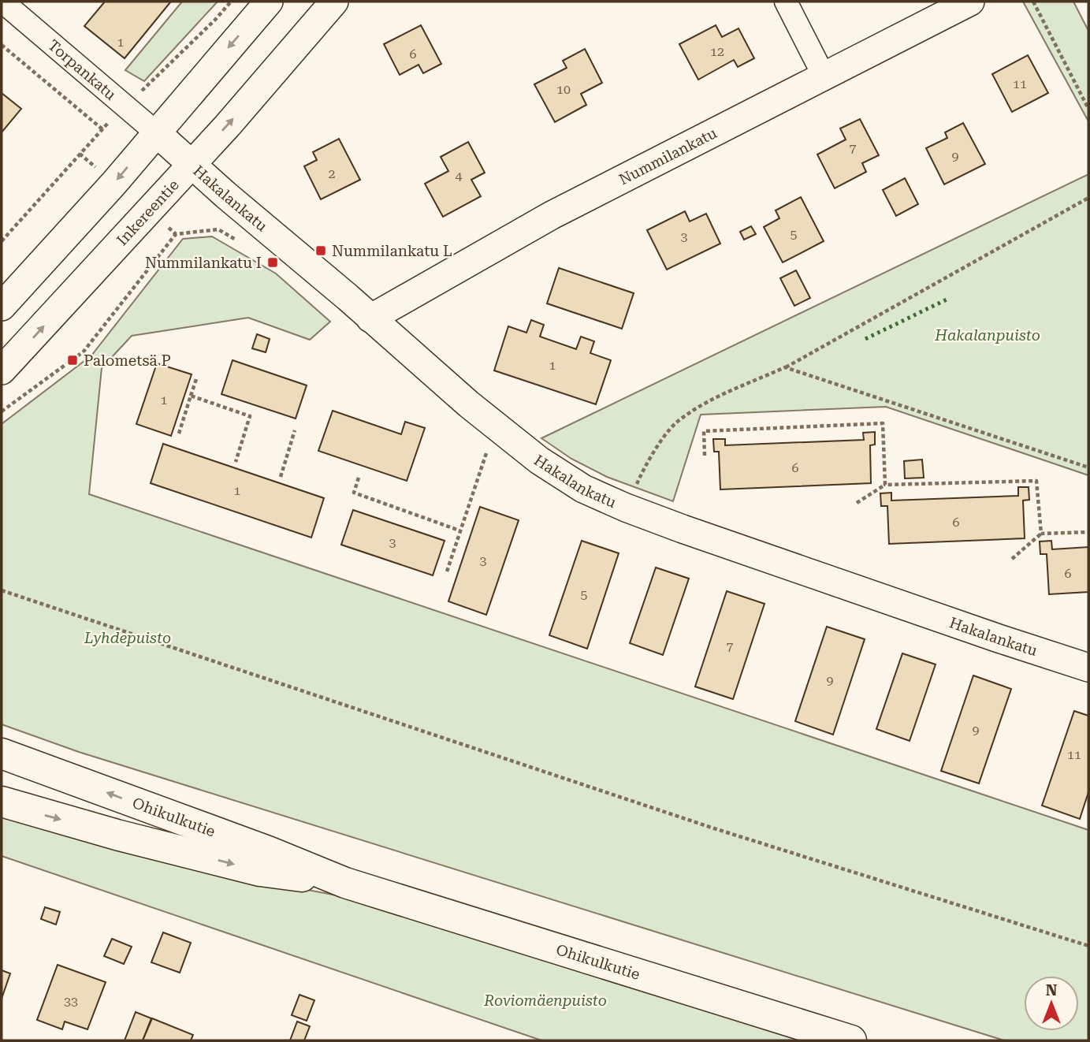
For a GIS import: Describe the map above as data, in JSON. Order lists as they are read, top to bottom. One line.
{"streets":{"main road":["Ohikulkutie"],"street":["Torpankatu","Nummilankatu","Hakalankatu","Inkereentie"]},"crossings":[["Torpankatu","Hakalankatu"],["Nummilankatu","Hakalankatu"],["Hakalankatu","Inkereentie"]],"parks":["Hakalanpuisto","Lyhdepuisto","Roviomäenpuisto"],"places":{"transit":["Nummilankatu L","Nummilankatu I","Palometsä P"]},"house_numbers":["1","12","6","11","10","7","9","2","4","5","3","1","1","6","1","6","3","3","6","5","7","9","9","11","33"],"north":"top"}
